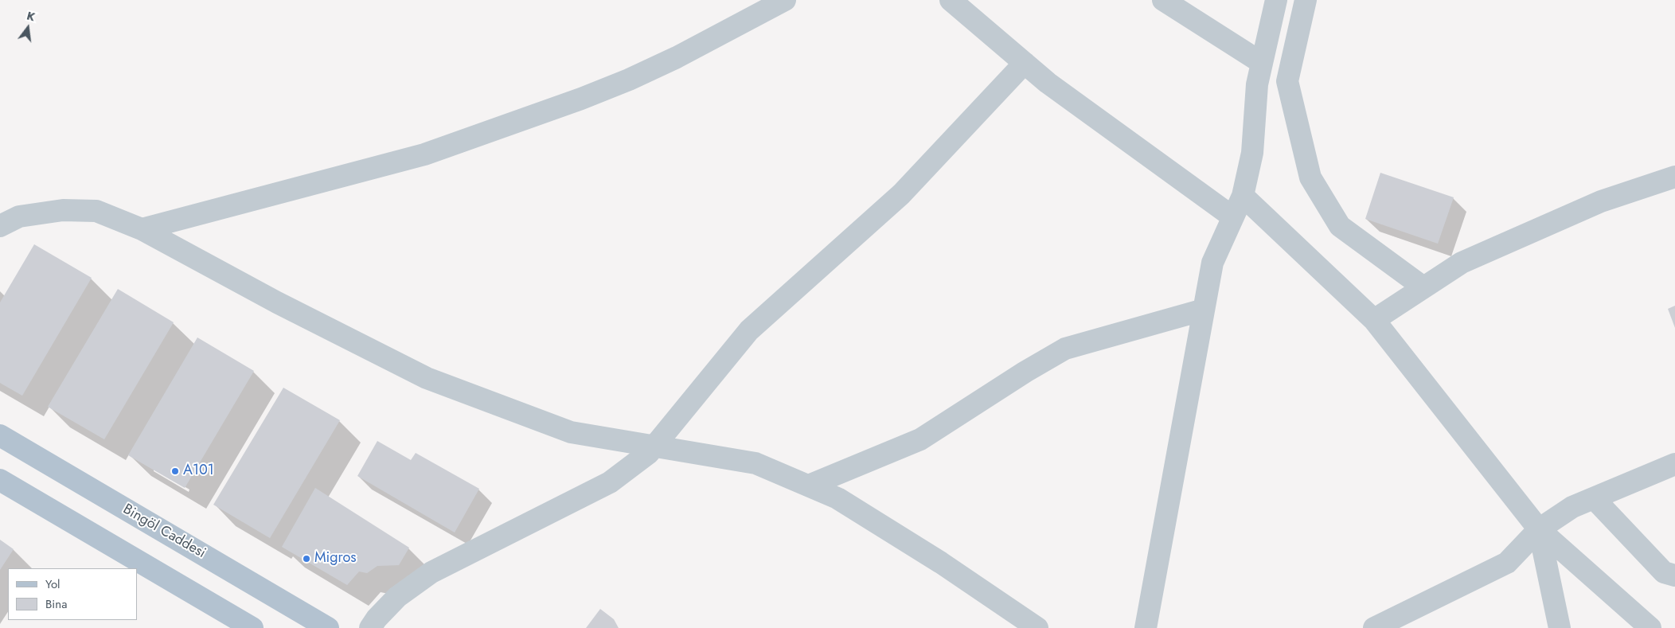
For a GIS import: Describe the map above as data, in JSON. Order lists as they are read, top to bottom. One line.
{"streets":{"main road":["Bingöl Caddesi"]},"places":["A101","Migros"],"legend":["Yol","Bina"],"north":"top"}
